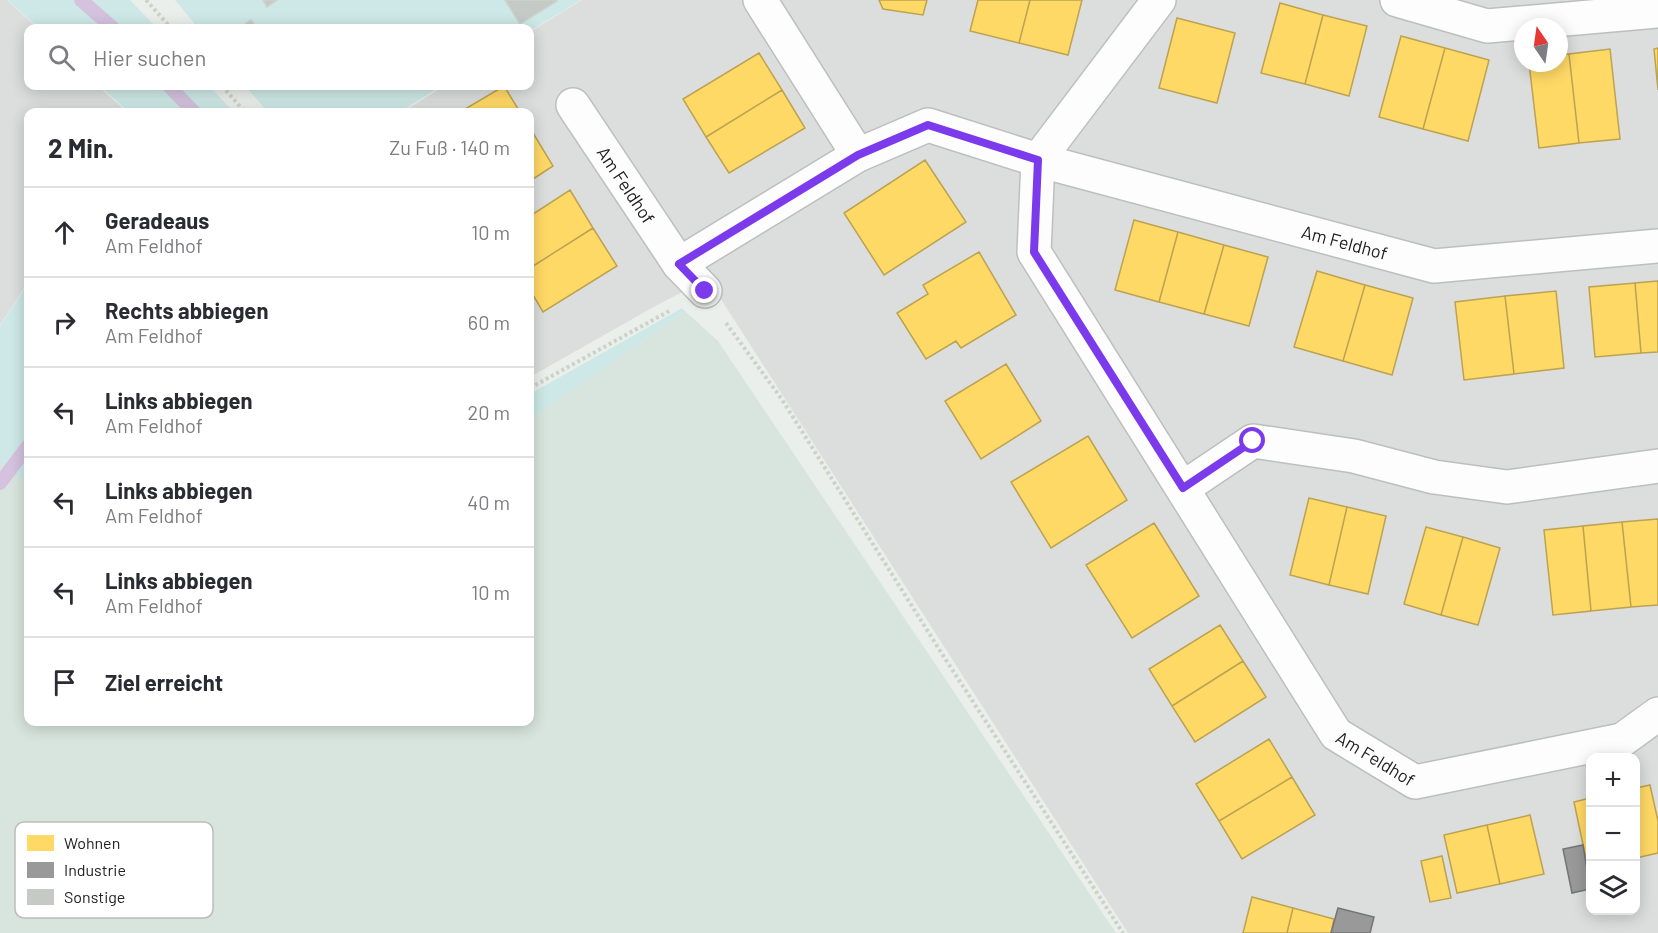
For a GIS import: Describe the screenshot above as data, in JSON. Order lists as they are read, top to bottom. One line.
{"streets":{"street":["Am Feldhof"]},"legend":["Wohnen","Industrie","Sonstige"],"north":"top","page":{"search":"Hier suchen","heading":["2 Min.","Zu Fuß · 140 m"],"list":[["Geradeaus","Am Feldhof","10 m"],["Rechts abbiegen","Am Feldhof","60 m"],["Links abbiegen","Am Feldhof","20 m"],["Links abbiegen","Am Feldhof","40 m"],["Links abbiegen","Am Feldhof","10 m"],"Ziel erreicht"],"map_buttons":["+","−"]}}
